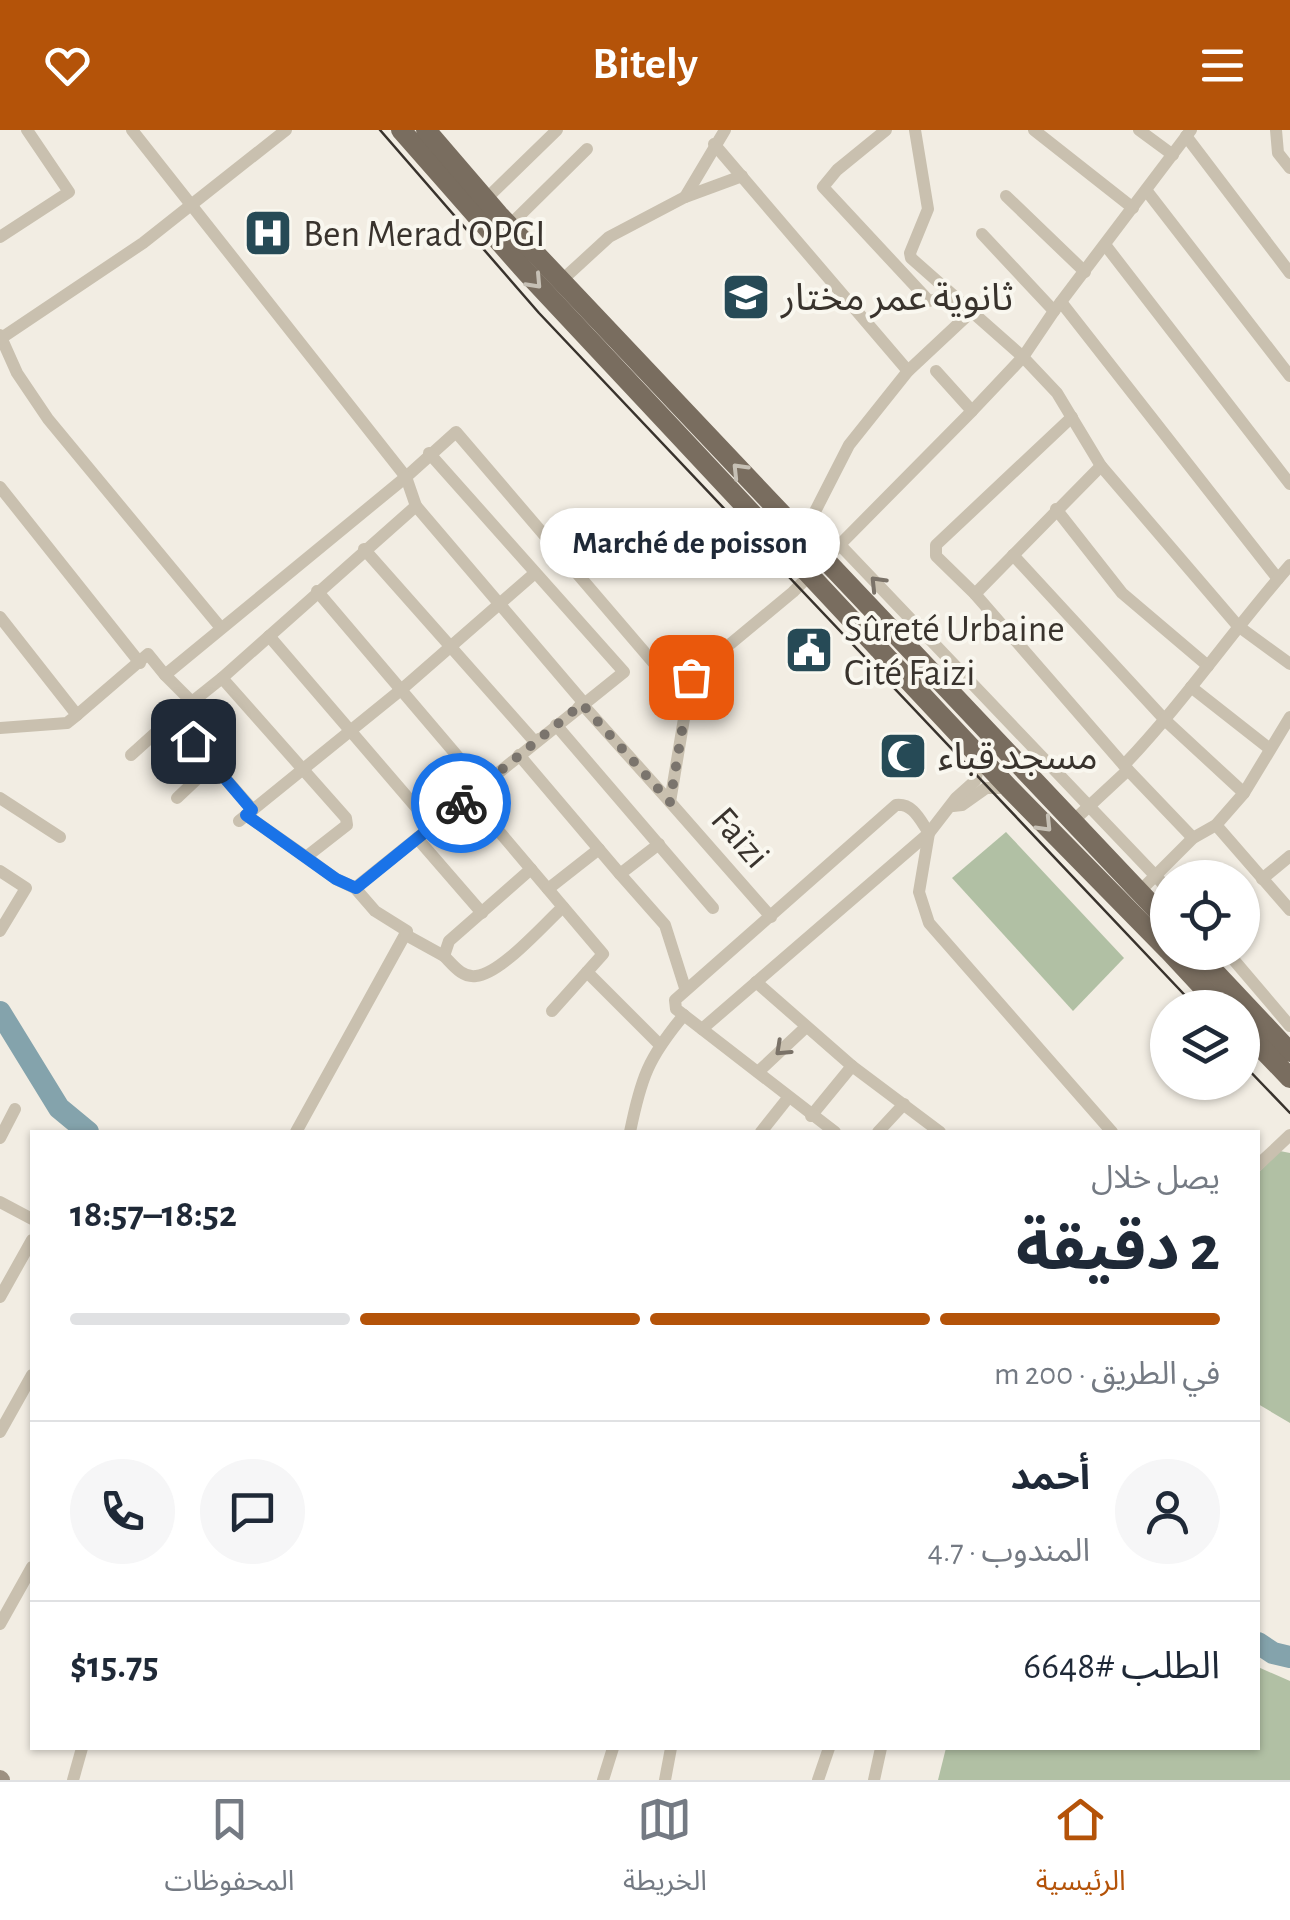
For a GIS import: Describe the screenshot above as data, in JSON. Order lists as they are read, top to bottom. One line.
{"streets":{"street":["Faïzi"]},"places":{"hospital":["Ben Merad OPGI"],"school or university":["ثانوية عمر مختار"],"public building":["Sûreté Urbaine Cité Faizi"],"other":["Marché de poisson"],"mosque":["مسجد قباء"]},"page":{"header":"Bitely","bubble":"Marché de poisson","heading":["2 دقيقة","يصل خلال","18:52–18:57"],"panel":["أحمد","المندوب · 4.7","الطلب #6648","$15.75"],"bar":"في الطريق · 200 m","tabs":["الرئيسية","الخريطة","المحفوظات"]}}
